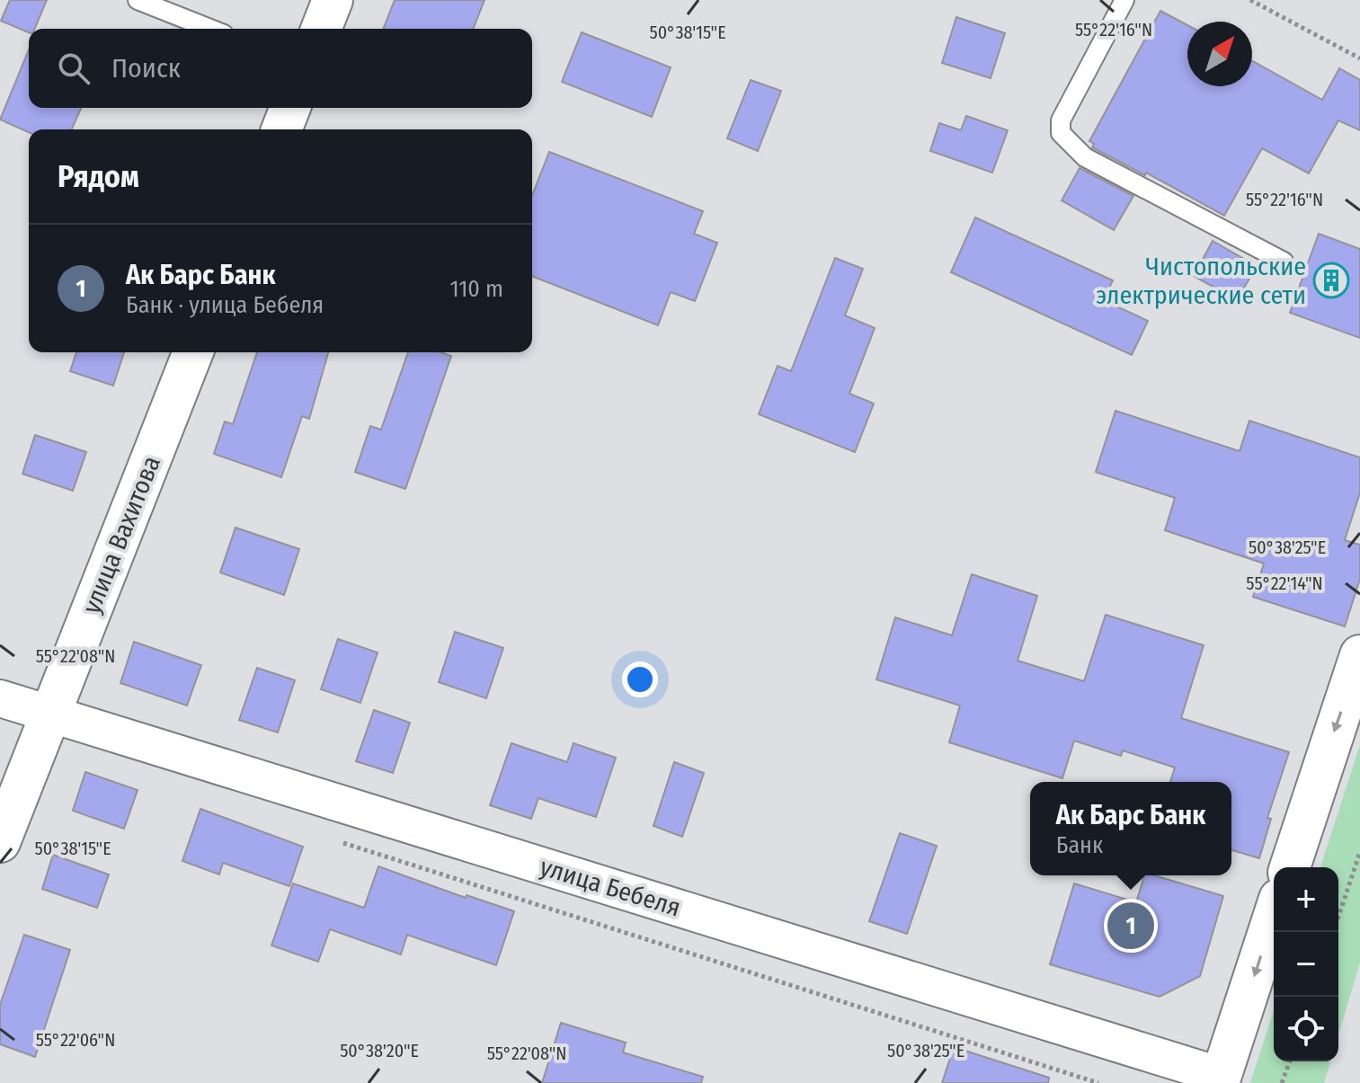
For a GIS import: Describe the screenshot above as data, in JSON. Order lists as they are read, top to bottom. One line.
{"streets":{"street":["улица Вахитова","улица Бебеля"]},"crossings":[["улица Вахитова","улица Бебеля"]],"places":{"building":["Чистопольские электрические сети"]},"north":"top right","page":{"search":"Поиск","heading":"Рядом","list":[{"mark":"1","name":"Ак Барс Банк","note":"Банк · улица Бебеля","value":"110 m"}],"popup":["Ак Барс Банк","Банк"],"map_buttons":["+","−"],"pins":"1"},"coordinates":["55°22'16\"N","50°38'15\"E","50°38'25\"E","55°22'14\"N","55°22'08\"N","55°22'06\"N","50°38'20\"E"]}
